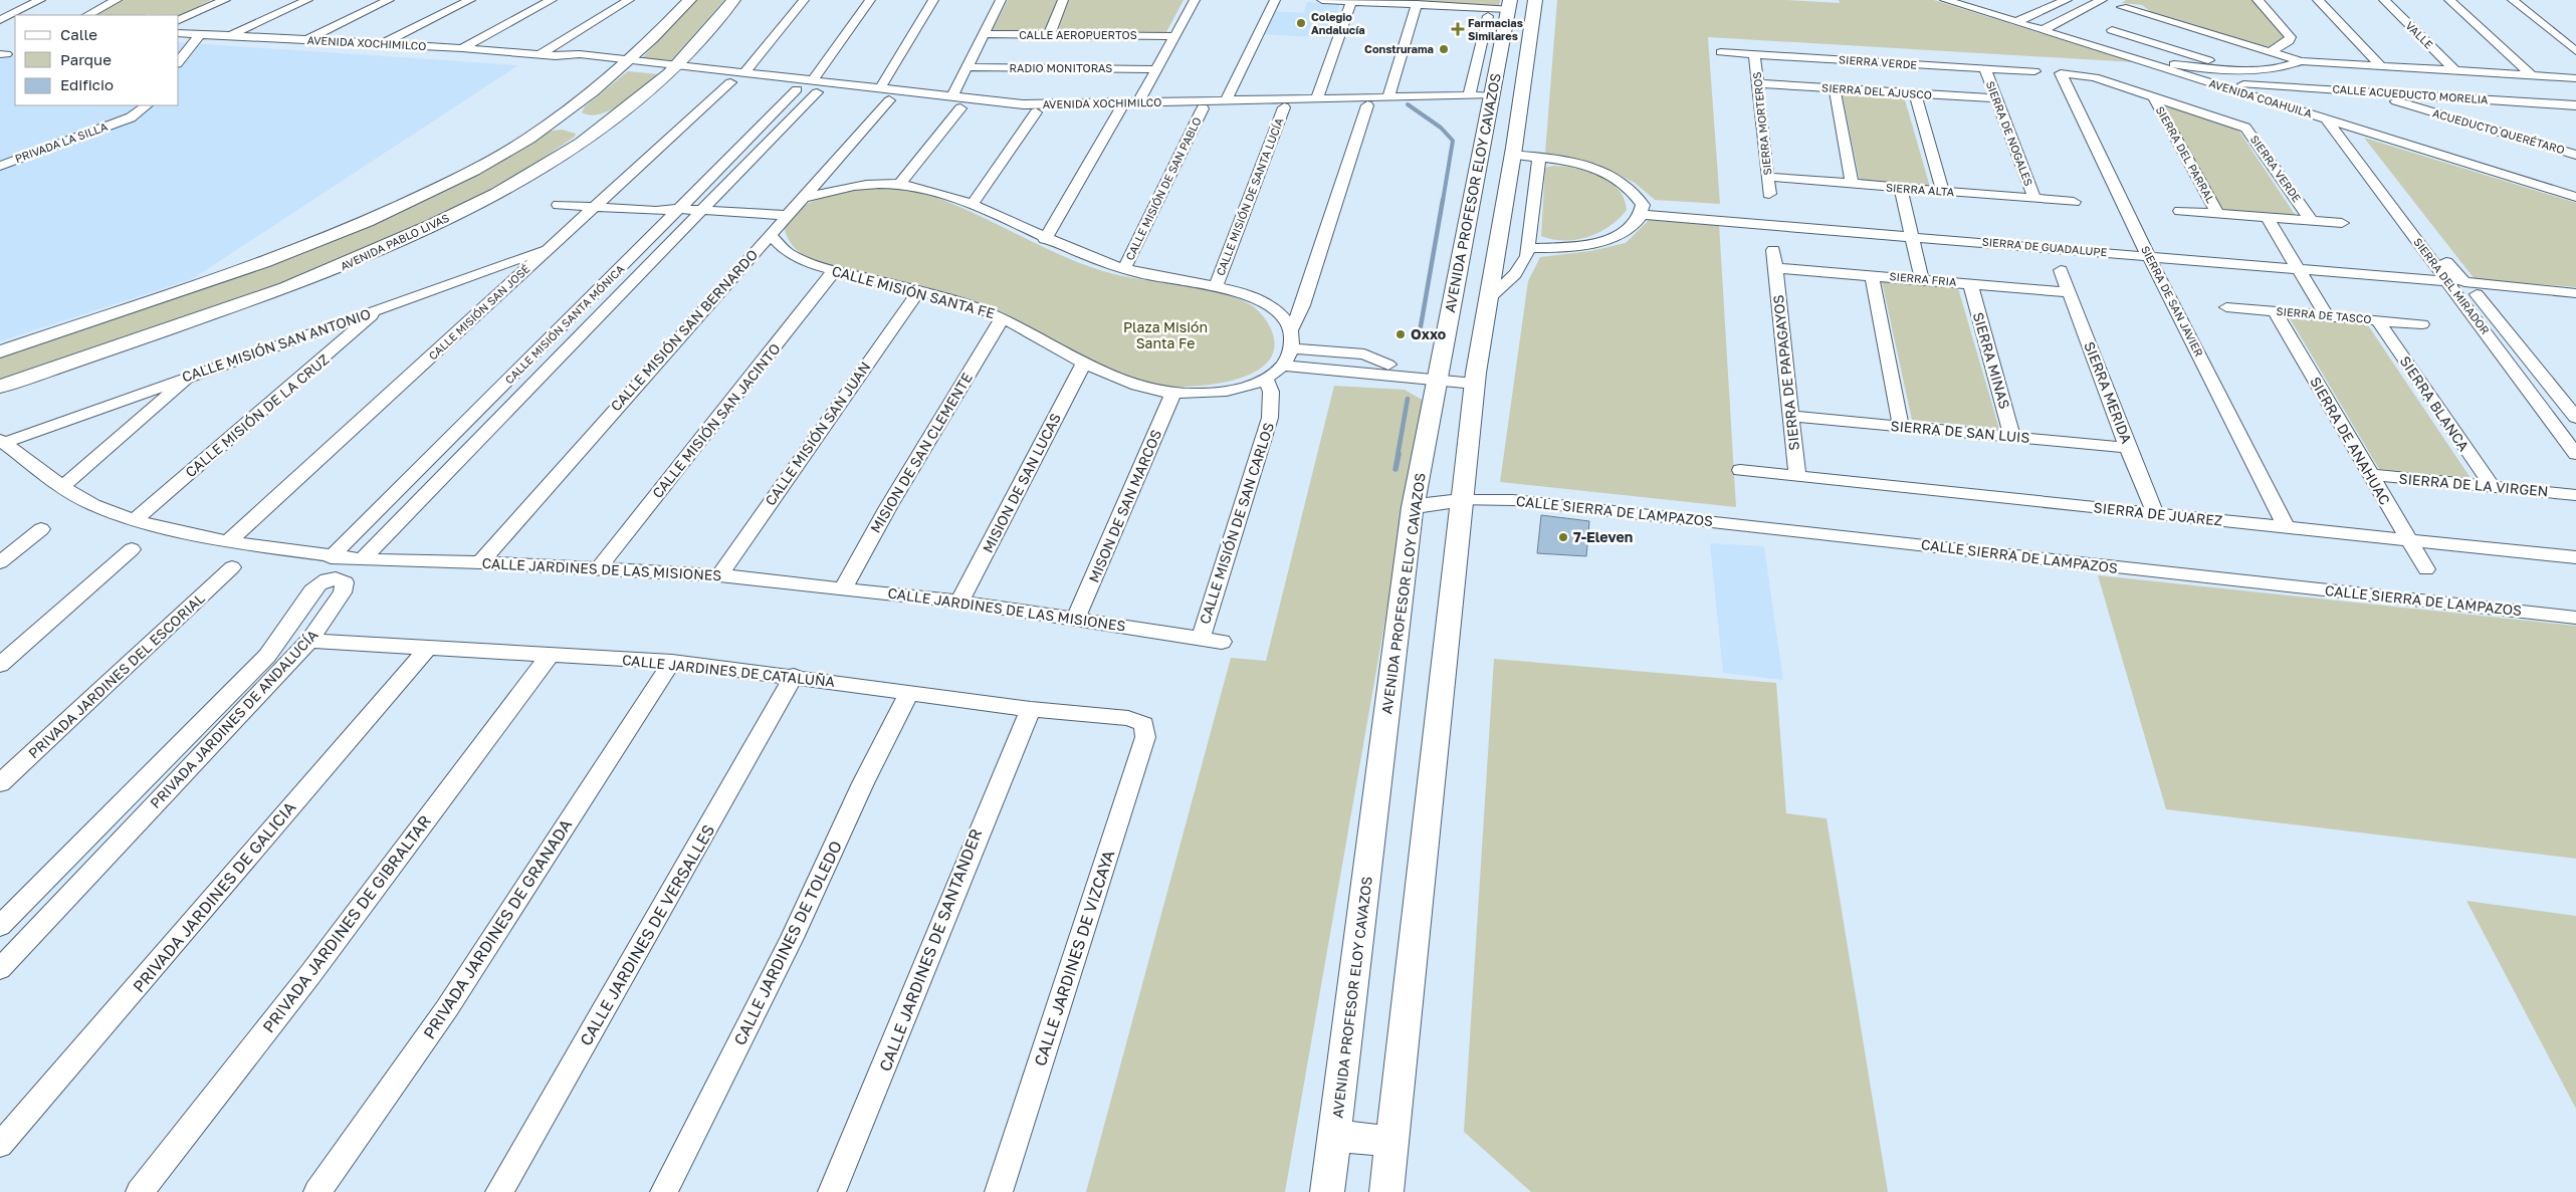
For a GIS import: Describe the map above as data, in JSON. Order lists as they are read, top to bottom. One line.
{"streets":{"main road":["AVENIDA PROFESOR ELOY CAVAZOS","AVENIDA PABLO LIVAS"],"street":["CALLE AEROPUERTOS","VALLE","AVENIDA XOCHIMILCO","SIERRA VERDE","RADIO MONITORAS","SIERRA DEL AJUSCO","CALLE ACUEDUCTO MORELIA","AVENIDA COAHUILA","SIERRA MORTEROS","ACUEDUCTO QUERÉTARO","SIERRA DE NOGALES","PRIVADA LA SILLA","SIERRA DEL PARRAL","CALLE MISIÓN DE SAN PABLO","SIERRA ALTA","CALLE MISIÓN DE SANTA LUCÍA","SIERRA DE GUADALUPE","SIERRA FRIA","SIERRA DEL MIRADOR","CALLE MISIÓN SANTA FE","SIERRA DE SAN JAVIER","CALLE MISIÓN SAN JOSÉ","SIERRA DE TASCO","CALLE MISIÓN SANTA MÓNICA","CALLE MISIÓN SAN BERNARDO","CALLE MISIÓN SAN ANTONIO","SIERRA MINAS","SIERRA DE PAPAGAYOS","SIERRA MERIDA","SIERRA BLANCA","CALLE MISIÓN DE LA CRUZ","CALLE MISIÓN SAN JACINTO","SIERRA DE SAN LUIS","CALLE MISIÓN SAN JUAN","SIERRA DE ANAHUAC","MISION DE SAN CLEMENTE","MISION DE SAN LUCAS","SIERRA DE LA VIRGEN","MISON DE SAN MARCOS","CALLE SIERRA DE LAMPAZOS","SIERRA DE JUAREZ","CALLE MISIÓN DE SAN CARLOS","CALLE JARDINES DE LAS MISIONES","CALLE JARDINES DE CATALUÑA","PRIVADA JARDINES DEL ESCORIAL","PRIVADA JARDINES DE ANDALUCÍA","PRIVADA JARDINES DE GALICIA","PRIVADA JARDINES DE GIBRALTAR","PRIVADA JARDINES DE GRANADA","CALLE JARDINES DE VERSALLES","CALLE JARDINES DE TOLEDO","CALLE JARDINES DE SANTANDER","CALLE JARDINES DE VIZCAYA"]},"crossings":[["AVENIDA XOCHIMILCO","AVENIDA PROFESOR ELOY CAVAZOS"],["AVENIDA XOCHIMILCO","AVENIDA PABLO LIVAS"],["AVENIDA XOCHIMILCO","CALLE MISIÓN SANTA MÓNICA"],["SIERRA VERDE","SIERRA MORTEROS"],["SIERRA VERDE","SIERRA DE NOGALES"],["SIERRA VERDE","SIERRA DEL PARRAL"],["SIERRA VERDE","SIERRA DE SAN JAVIER"],["SIERRA DEL AJUSCO","SIERRA MORTEROS"],["SIERRA DEL AJUSCO","SIERRA DE NOGALES"],["CALLE ACUEDUCTO MORELIA","AVENIDA COAHUILA"],["CALLE ACUEDUCTO MORELIA","ACUEDUCTO QUERÉTARO"],["AVENIDA COAHUILA","SIERRA DEL MIRADOR"],["SIERRA MORTEROS","SIERRA ALTA"],["SIERRA DE NOGALES","SIERRA ALTA"],["AVENIDA PROFESOR ELOY CAVAZOS","CALLE MISIÓN SANTA FE"],["AVENIDA PROFESOR ELOY CAVAZOS","CALLE SIERRA DE LAMPAZOS"],["SIERRA DE GUADALUPE","SIERRA DEL MIRADOR"],["SIERRA DE GUADALUPE","SIERRA DE SAN JAVIER"],["SIERRA FRIA","SIERRA MINAS"],["SIERRA FRIA","SIERRA DE PAPAGAYOS"],["SIERRA FRIA","SIERRA MERIDA"],["CALLE MISIÓN SANTA FE","CALLE MISIÓN SAN BERNARDO"],["CALLE MISIÓN SANTA FE","CALLE MISIÓN SAN JACINTO"],["CALLE MISIÓN SANTA FE","CALLE MISIÓN SAN JUAN"],["CALLE MISIÓN SANTA FE","MISION DE SAN CLEMENTE"],["CALLE MISIÓN SANTA FE","MISION DE SAN LUCAS"],["CALLE MISIÓN SANTA FE","MISON DE SAN MARCOS"],["CALLE MISIÓN SANTA FE","CALLE MISIÓN DE SAN CARLOS"],["SIERRA DE SAN JAVIER","SIERRA DE JUAREZ"],["CALLE MISIÓN SAN JOSÉ","CALLE MISIÓN SAN ANTONIO"],["CALLE MISIÓN SAN JOSÉ","CALLE JARDINES DE LAS MISIONES"],["SIERRA DE TASCO","SIERRA BLANCA"],["SIERRA DE TASCO","SIERRA DE ANAHUAC"],["CALLE MISIÓN SANTA MÓNICA","CALLE JARDINES DE LAS MISIONES"],["CALLE MISIÓN SAN BERNARDO","CALLE JARDINES DE LAS MISIONES"],["CALLE MISIÓN SAN ANTONIO","CALLE MISIÓN DE LA CRUZ"],["CALLE MISIÓN SAN ANTONIO","CALLE JARDINES DE LAS MISIONES"],["SIERRA MINAS","SIERRA DE SAN LUIS"],["SIERRA DE PAPAGAYOS","SIERRA DE SAN LUIS"],["SIERRA DE PAPAGAYOS","SIERRA DE JUAREZ"],["SIERRA MERIDA","SIERRA DE SAN LUIS"],["SIERRA MERIDA","SIERRA DE JUAREZ"],["SIERRA BLANCA","SIERRA DE LA VIRGEN"],["CALLE MISIÓN DE LA CRUZ","CALLE JARDINES DE LAS MISIONES"],["CALLE MISIÓN SAN JACINTO","CALLE JARDINES DE LAS MISIONES"],["CALLE MISIÓN SAN JUAN","CALLE JARDINES DE LAS MISIONES"],["SIERRA DE ANAHUAC","SIERRA DE LA VIRGEN"],["SIERRA DE ANAHUAC","SIERRA DE JUAREZ"],["MISION DE SAN CLEMENTE","CALLE JARDINES DE LAS MISIONES"],["MISION DE SAN LUCAS","CALLE JARDINES DE LAS MISIONES"],["MISON DE SAN MARCOS","CALLE JARDINES DE LAS MISIONES"],["CALLE MISIÓN DE SAN CARLOS","CALLE JARDINES DE LAS MISIONES"],["CALLE JARDINES DE CATALUÑA","PRIVADA JARDINES DE ANDALUCÍA"],["CALLE JARDINES DE CATALUÑA","PRIVADA JARDINES DE GALICIA"],["CALLE JARDINES DE CATALUÑA","PRIVADA JARDINES DE GIBRALTAR"],["CALLE JARDINES DE CATALUÑA","PRIVADA JARDINES DE GRANADA"],["CALLE JARDINES DE CATALUÑA","CALLE JARDINES DE VERSALLES"],["CALLE JARDINES DE CATALUÑA","CALLE JARDINES DE TOLEDO"],["CALLE JARDINES DE CATALUÑA","CALLE JARDINES DE SANTANDER"],["CALLE JARDINES DE CATALUÑA","CALLE JARDINES DE VIZCAYA"]],"parks":["Plaza Misión Santa Fe"],"places":{"other":["Colegio Andalucía","Construrama","Oxxo","7-Eleven"],"health":["Farmacias Similares"]},"legend":["Calle","Parque","Edificio"]}
